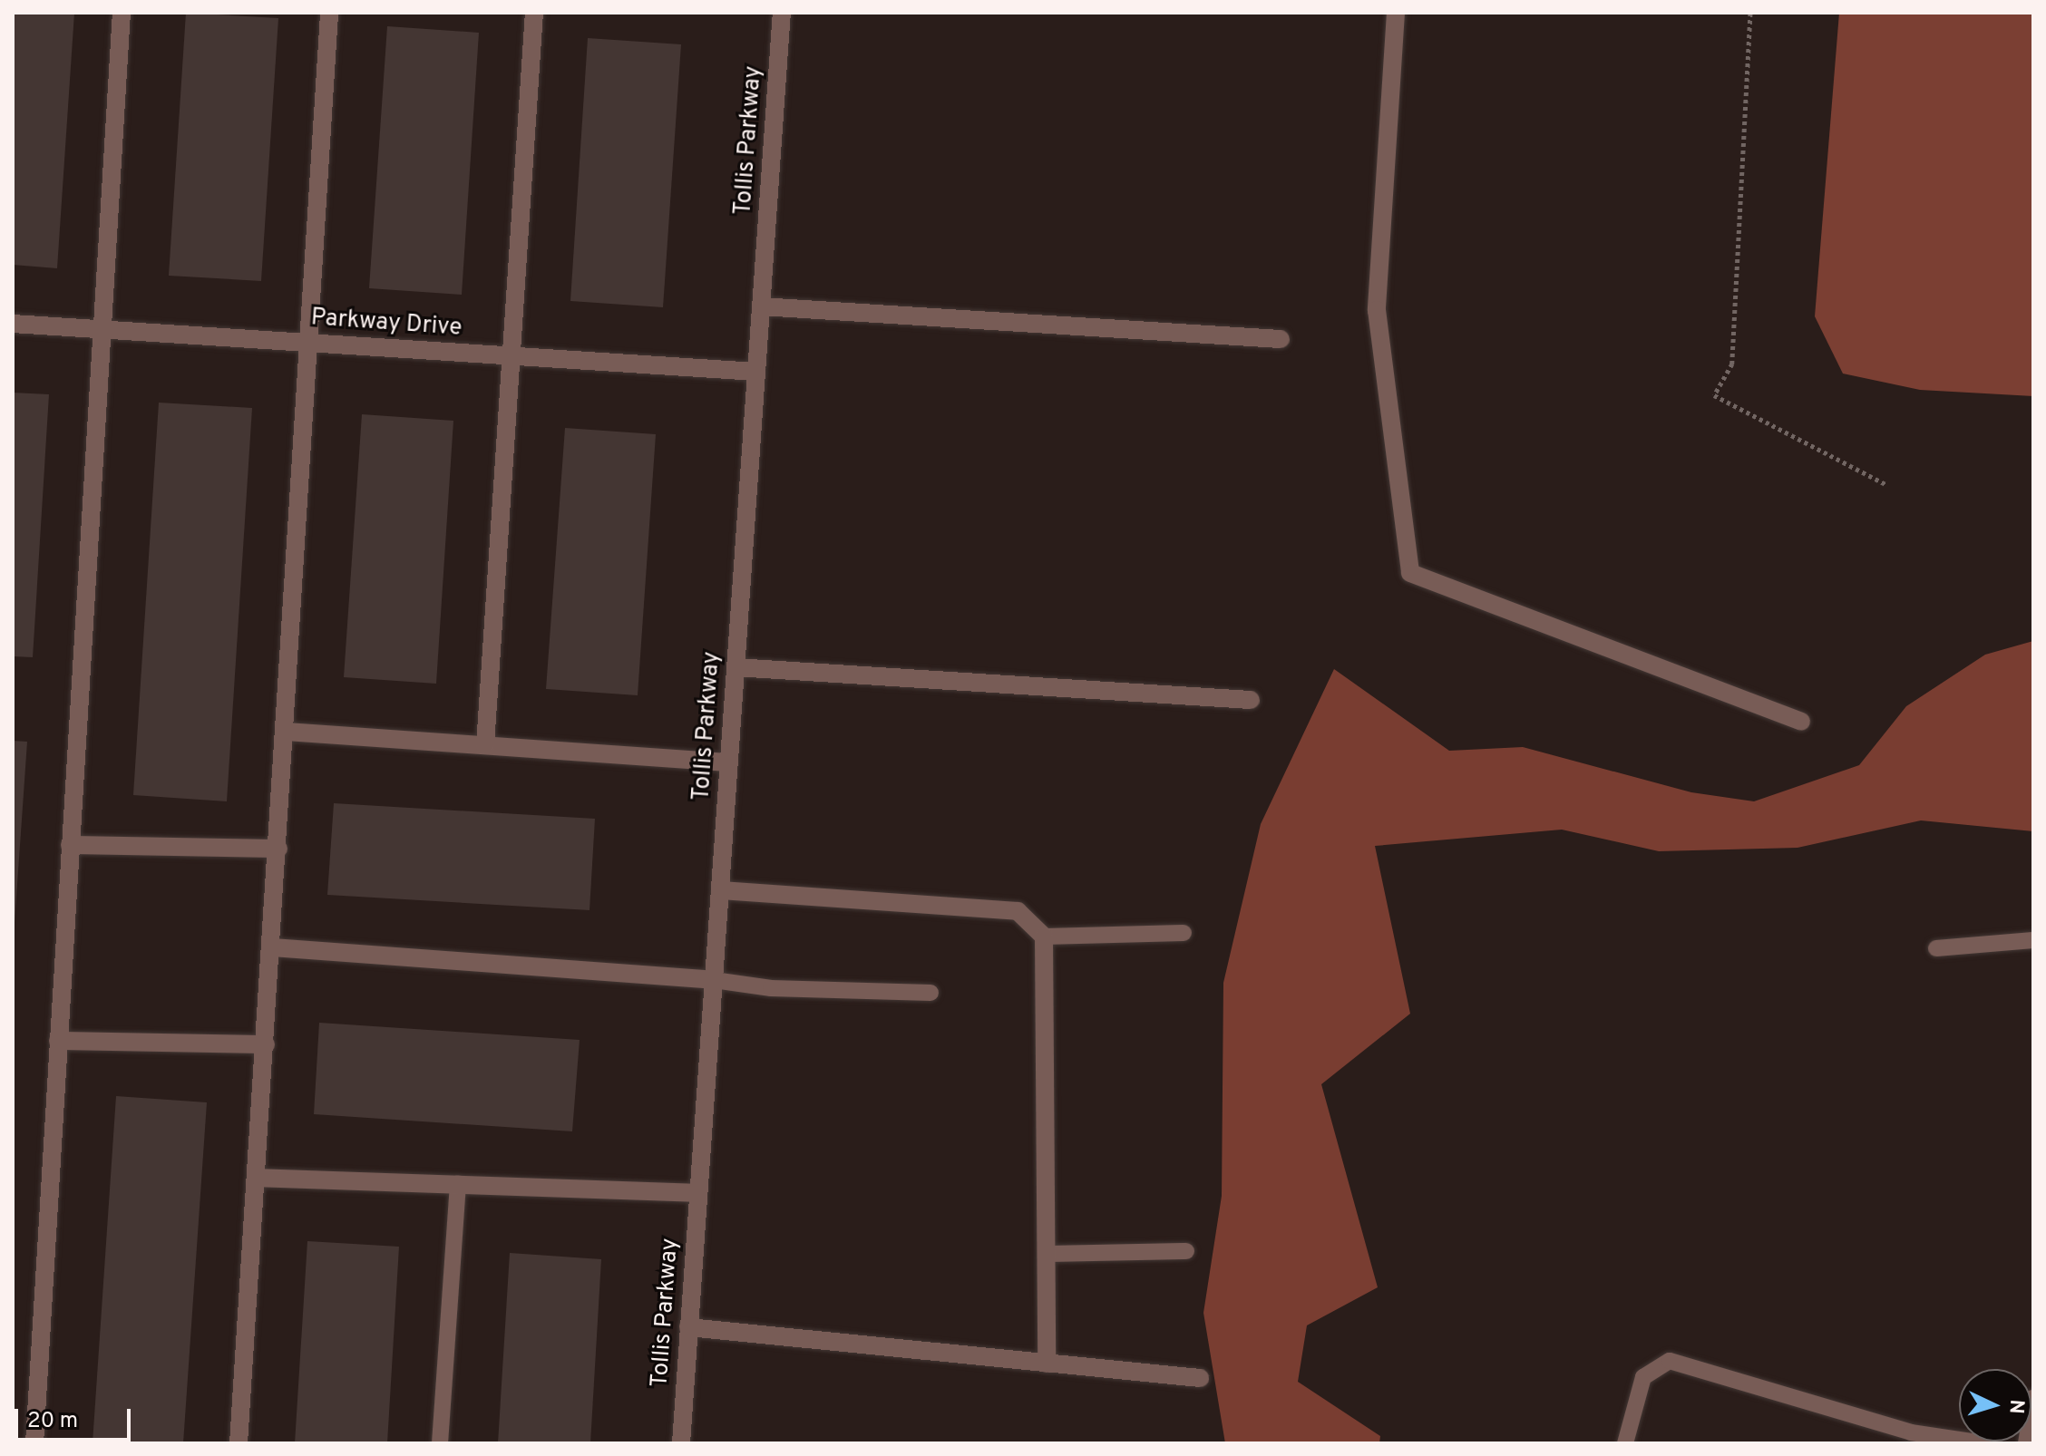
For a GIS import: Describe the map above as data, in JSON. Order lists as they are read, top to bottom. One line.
{"streets":{"street":["Tollis Parkway","Parkway Drive"]},"crossings":[["Tollis Parkway","Parkway Drive"]],"scale_bar":"20 m","north":"right"}
